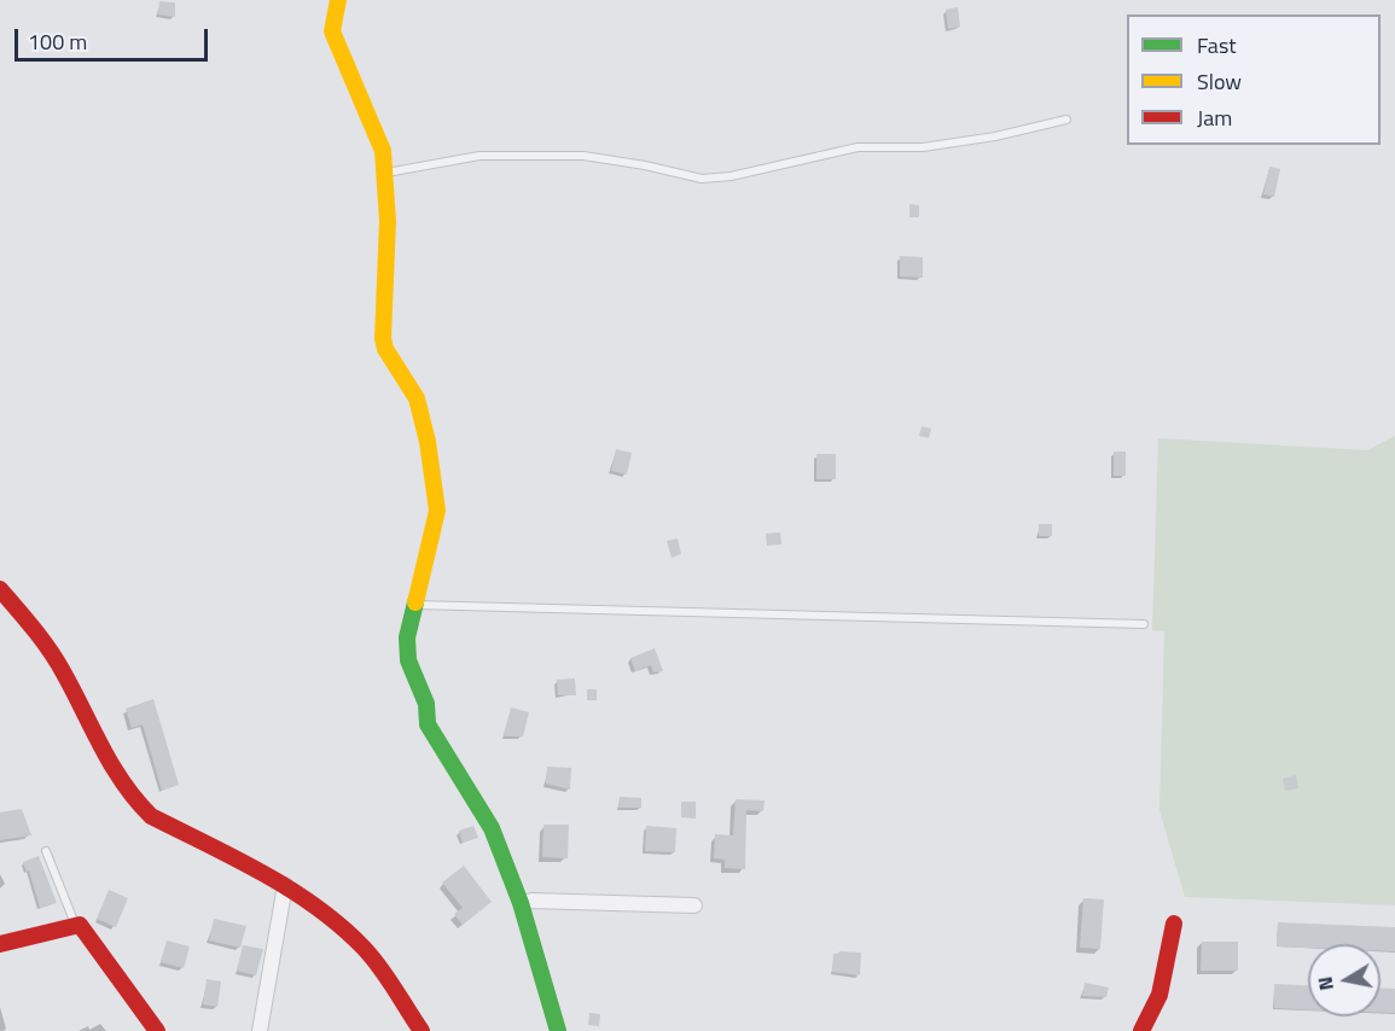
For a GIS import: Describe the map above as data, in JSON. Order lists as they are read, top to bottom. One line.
{"legend":["Fast","Slow","Jam"],"scale_bar":"100 m","north":"left"}
